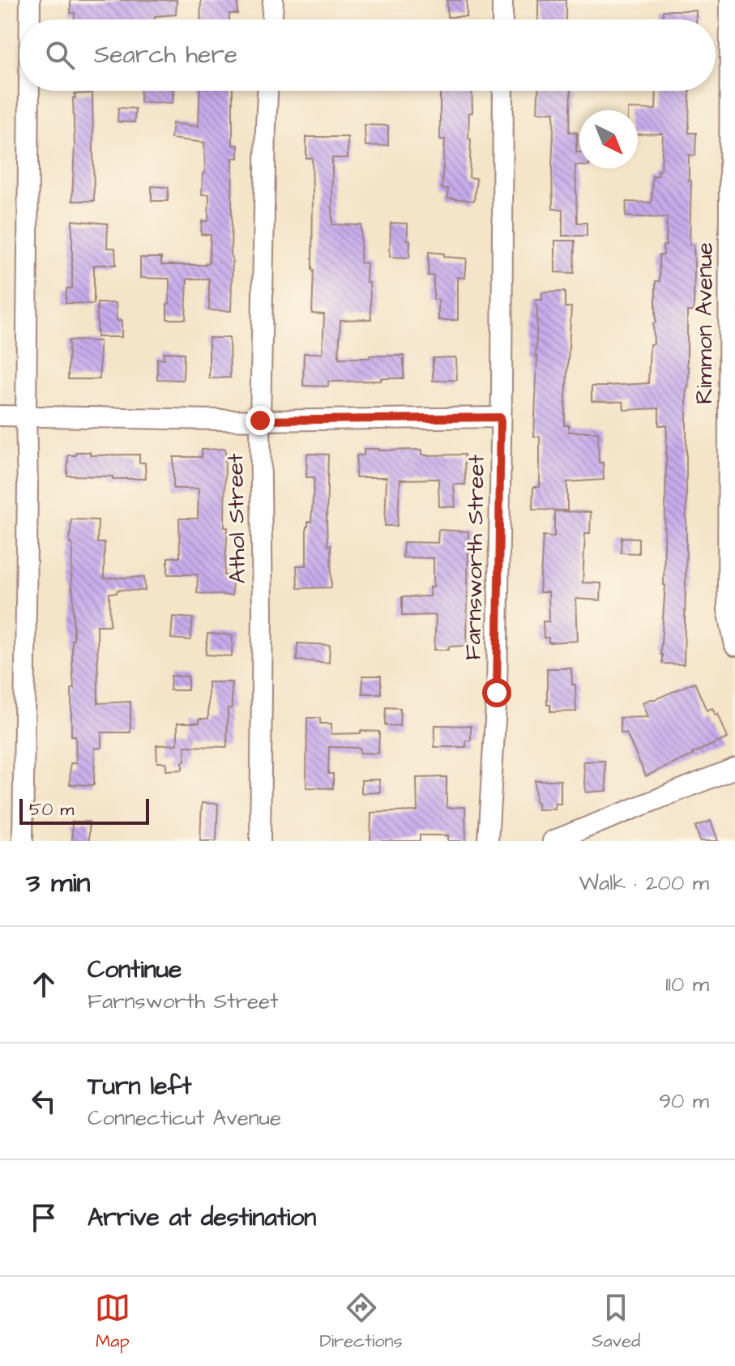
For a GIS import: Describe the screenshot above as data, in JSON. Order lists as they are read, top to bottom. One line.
{"streets":{"street":["Rimmon Avenue","Athol Street","Farnsworth Street"]},"scale_bar":"50 m","north":"bottom right","page":{"search":"Search here","scale":"50 m","heading":["3 min","Walk · 200 m"],"list":[["Continue","Farnsworth Street","110 m"],["Turn left","Connecticut Avenue","90 m"],"Arrive at destination"],"nav":["Map","Directions","Saved"]}}
